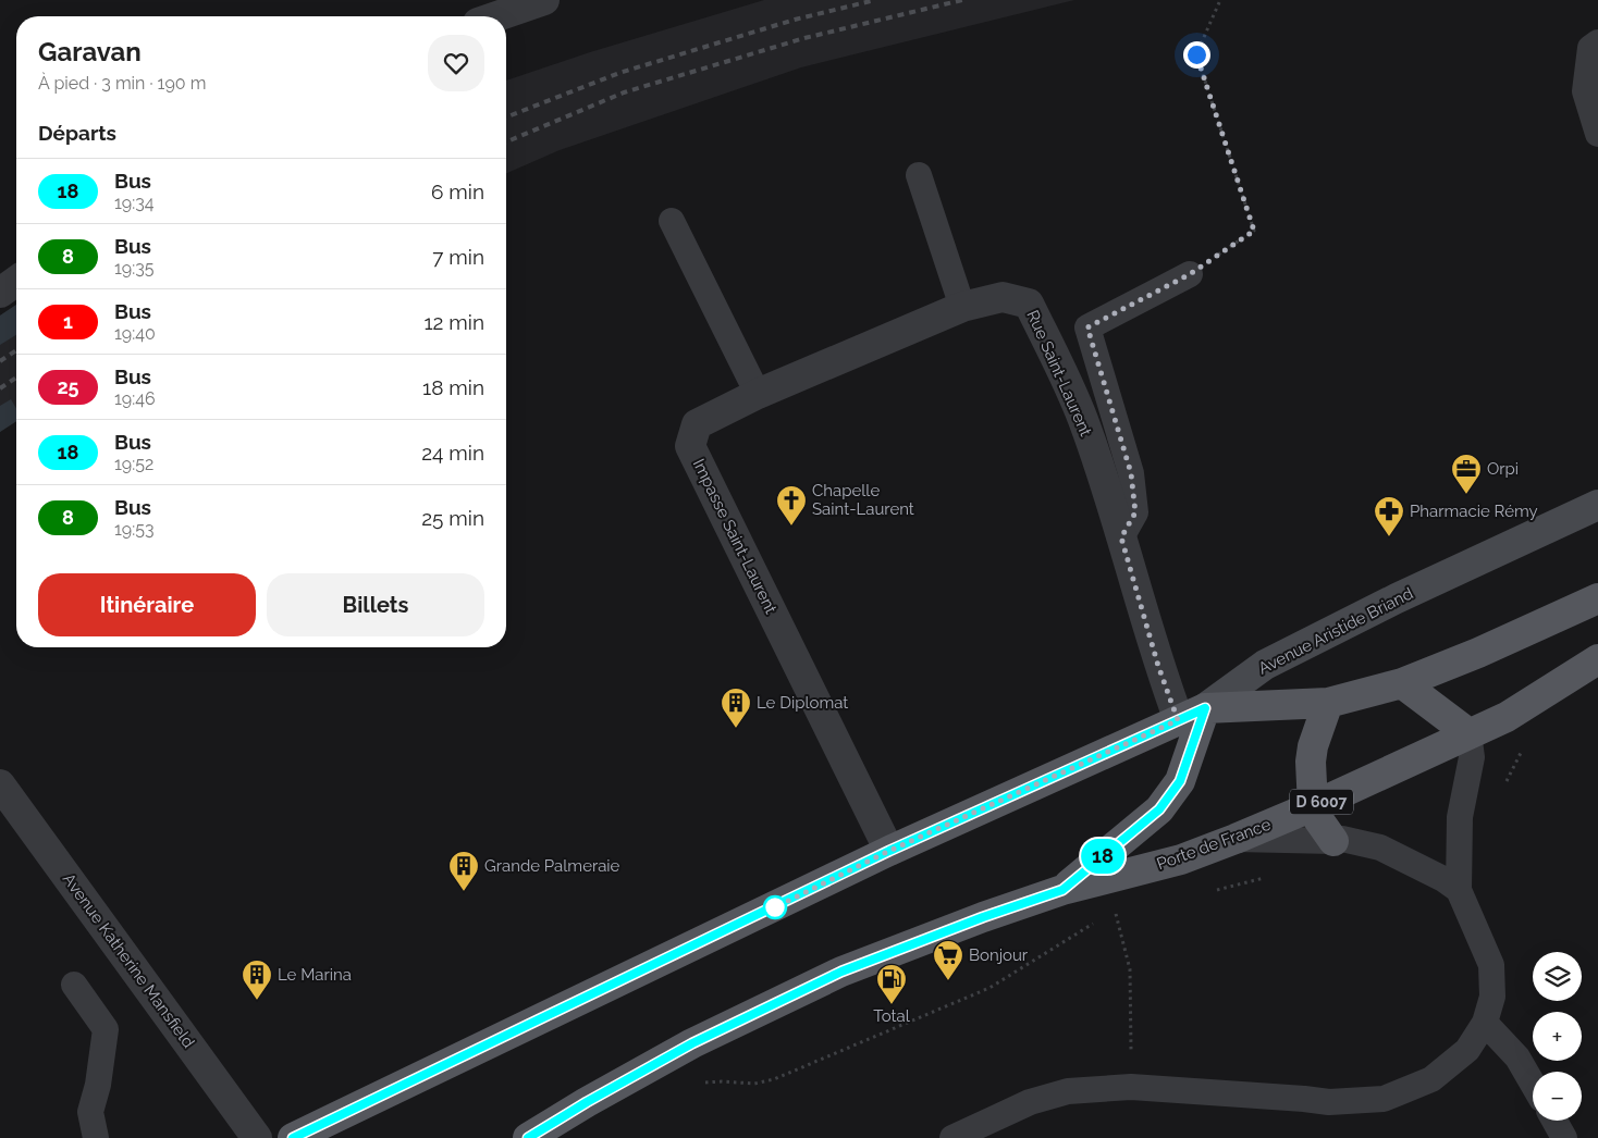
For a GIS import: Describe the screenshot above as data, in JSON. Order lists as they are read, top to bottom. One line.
{"streets":{"main road":["Avenue Aristide Briand","D 6007","Porte de France"],"street":["Rue Saint-Laurent","Impasse Saint-Laurent","Avenue Katherine Mansfield"]},"crossings":[["Rue Saint-Laurent","Impasse Saint-Laurent"],["Avenue Aristide Briand","D 6007"],["D 6007","Porte de France"]],"places":{"office":["Orpi"],"church":["Chapelle Saint-Laurent"],"pharmacy":["Pharmacie Rémy"],"building":["Le Diplomat","Grande Palmeraie","Le Marina"],"supermarket":["Bonjour"],"fuel station":["Total"]},"lines":["bus line 18"],"page":{"on_map":"18","heading":[["Garavan","À pied · 3 min · 190 m"],"Départs"],"list":[{"mark":"18","name":"Bus","note":"19:34","value":"6 min"},{"mark":"8","name":"Bus","note":"19:35","value":"7 min"},{"mark":"1","name":"Bus","note":"19:40","value":"12 min"},{"mark":"25","name":"Bus","note":"19:46","value":"18 min"},{"mark":"18","name":"Bus","note":"19:52","value":"24 min"},{"mark":"8","name":"Bus","note":"19:53","value":"25 min"}],"buttons":["Itinéraire","Billets"],"map_buttons":["+","−"]}}
